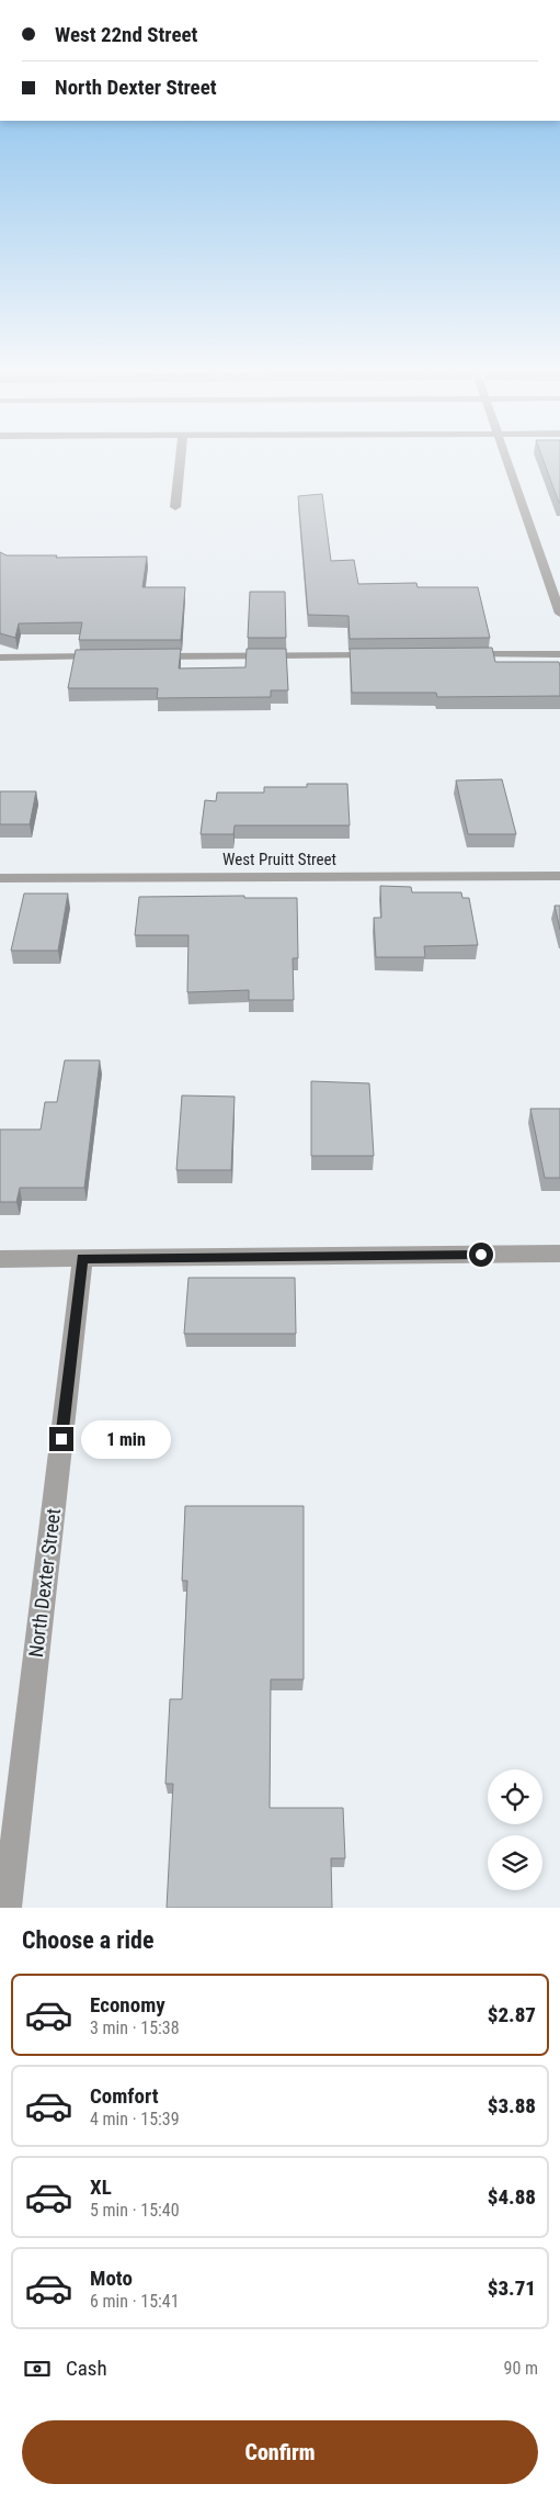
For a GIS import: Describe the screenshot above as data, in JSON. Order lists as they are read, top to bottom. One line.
{"streets":{"street":["West Pruitt Street","North Dexter Street"]},"page":{"banner":["West 22nd Street","North Dexter Street"],"bubble":"1 min","heading":"Choose a ride","list":[{"name":"Economy","note":"3 min · 15:38","value":"$2.87"},{"name":"Comfort","note":"4 min · 15:39","value":"$3.88"},{"name":"XL","note":"5 min · 15:40","value":"$4.88"},{"name":"Moto","note":"6 min · 15:41","value":"$3.71"}],"pay":["Cash","90 m"],"buttons":"Confirm"}}
